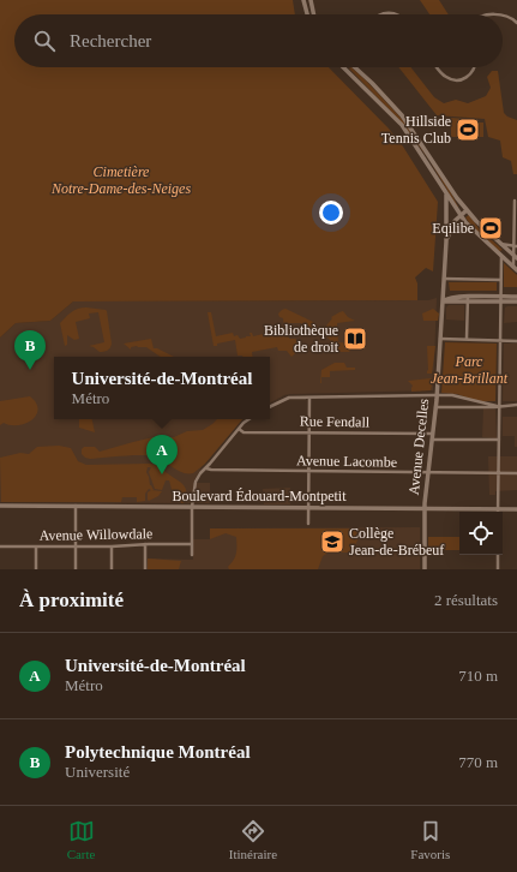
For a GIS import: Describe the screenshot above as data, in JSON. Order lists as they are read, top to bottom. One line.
{"streets":{"street":["Rue Fendall","Avenue Decelles","Avenue Lacombe","Boulevard Édouard-Montpetit","Avenue Willowdale"]},"crossings":[["Rue Fendall","Avenue Decelles"],["Avenue Decelles","Avenue Lacombe"],["Avenue Decelles","Boulevard Édouard-Montpetit"]],"parks":["Cimetière Notre-Dame-des-Neiges","Parc Jean-Brillant"],"places":{"sports":["Hillside Tennis Club","Eqilibe"],"library":["Bibliothèque de droit"],"school or university":["Collège Jean-de-Brébeuf"]},"page":{"search":"Rechercher","pins":["B","A"],"popup":["Université-de-Montréal","Métro"],"heading":["À proximité","2 résultats"],"list":[{"mark":"A","name":"Université-de-Montréal","note":"Métro","value":"710 m"},{"mark":"B","name":"Polytechnique Montréal","note":"Université","value":"770 m"}],"nav":["Carte","Itinéraire","Favoris"]}}
